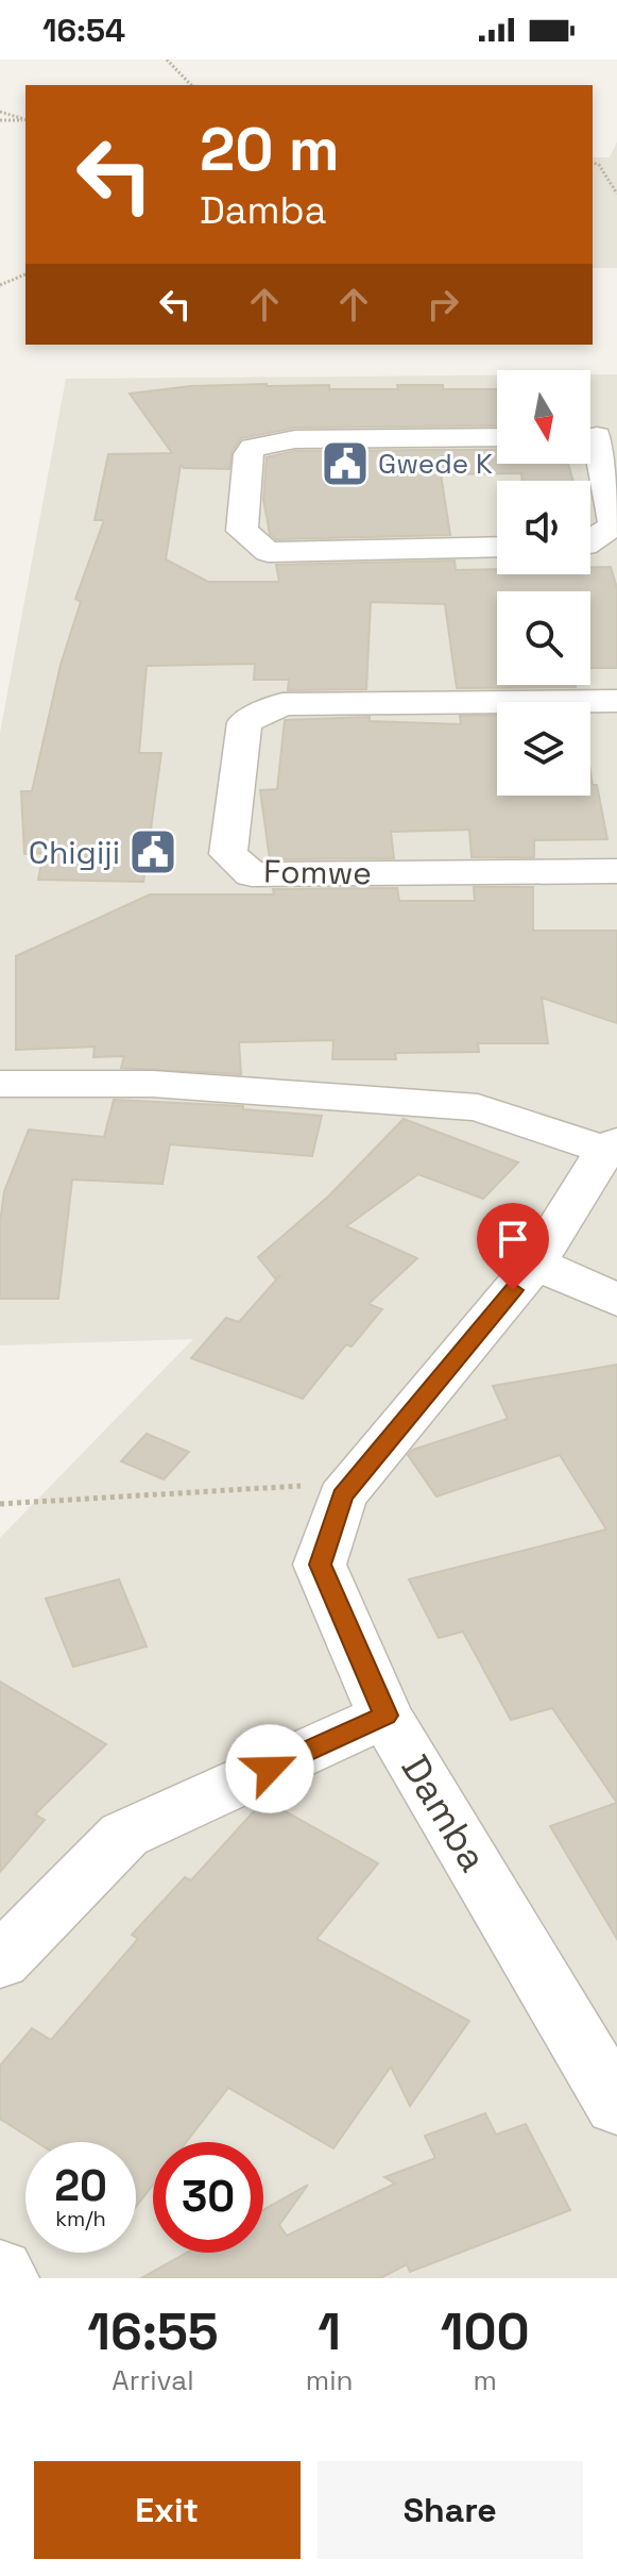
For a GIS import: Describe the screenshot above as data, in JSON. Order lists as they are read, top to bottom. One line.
{"streets":{"street":["Fomwe","Damba"]},"places":{"public building":["Gwede K","Chigiji"]},"north":"bottom","page":{"status":"16:54","turn":["20 m","Damba"],"speed":"20 km/h","limit":"30","eta":["16:55","Arrival","1","min","100","m"],"buttons":["Exit","Share"]}}
